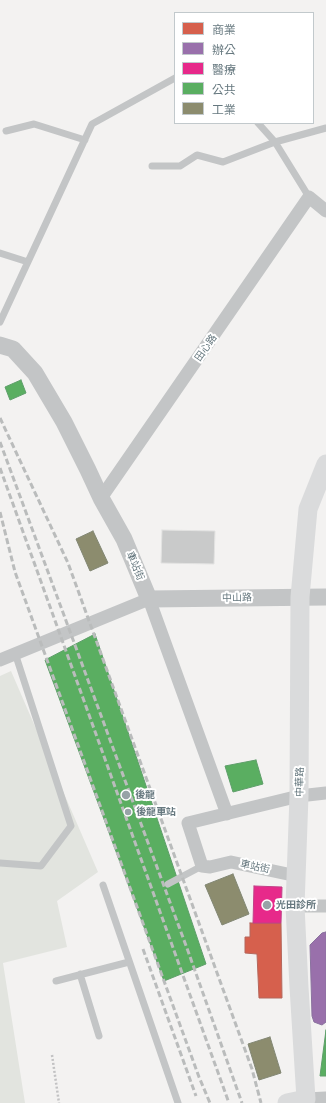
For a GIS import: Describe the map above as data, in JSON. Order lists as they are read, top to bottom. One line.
{"streets":{"main road":["中華路"],"street":["田心路","車站街","中山路"]},"crossings":[["田心路","車站街"],["車站街","中山路"],["車站街","中華路"],["中山路","中華路"]],"places":["後龍","後龍車站","光田診所"],"legend":["商業","辦公","醫療","公共","工業"]}
